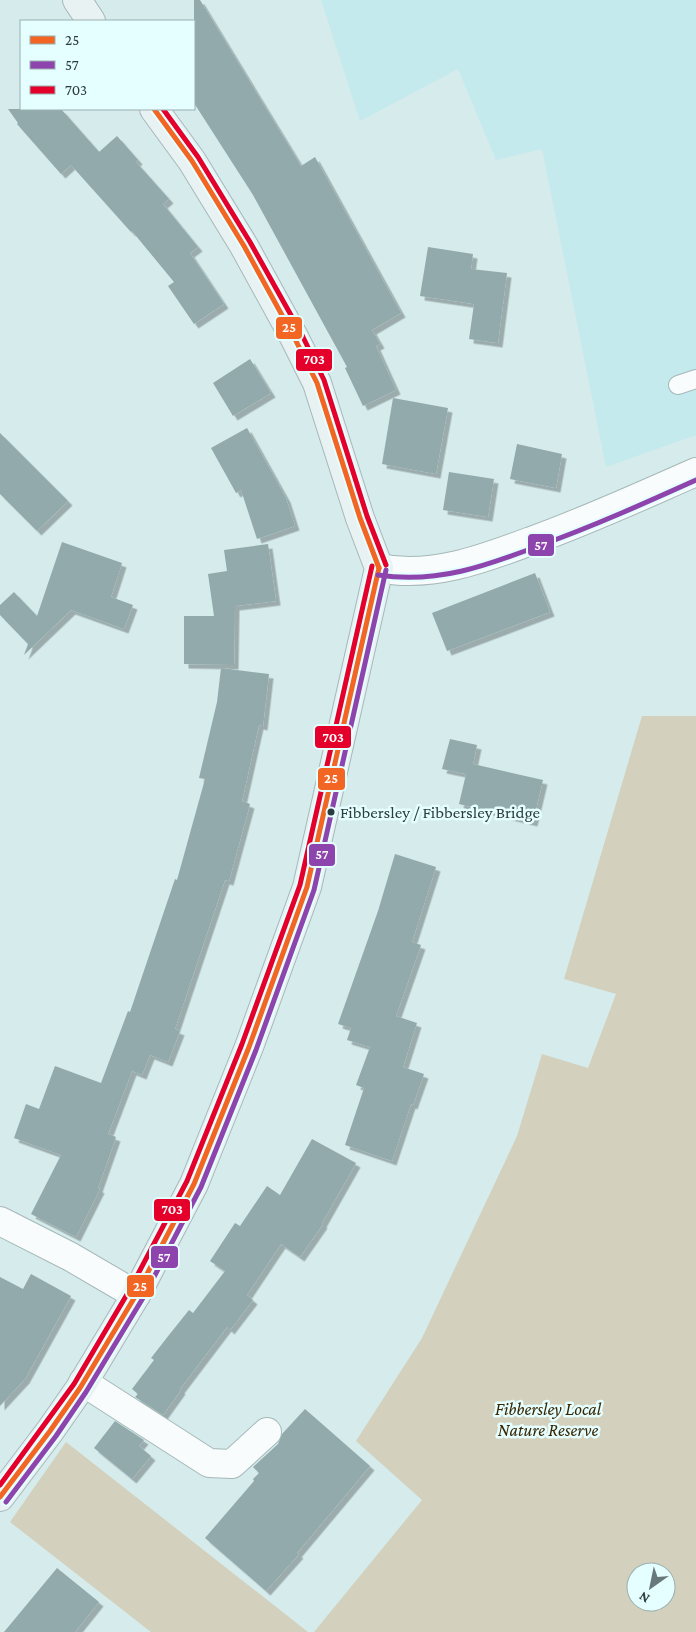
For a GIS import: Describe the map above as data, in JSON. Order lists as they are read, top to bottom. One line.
{"parks":["Fibbersley Local Nature Reserve"],"places":["Fibbersley / Fibbersley Bridge"],"lines":["transit line 25","transit line 703","transit line 57"],"legend":["25","57","703"],"north":"bottom left"}
